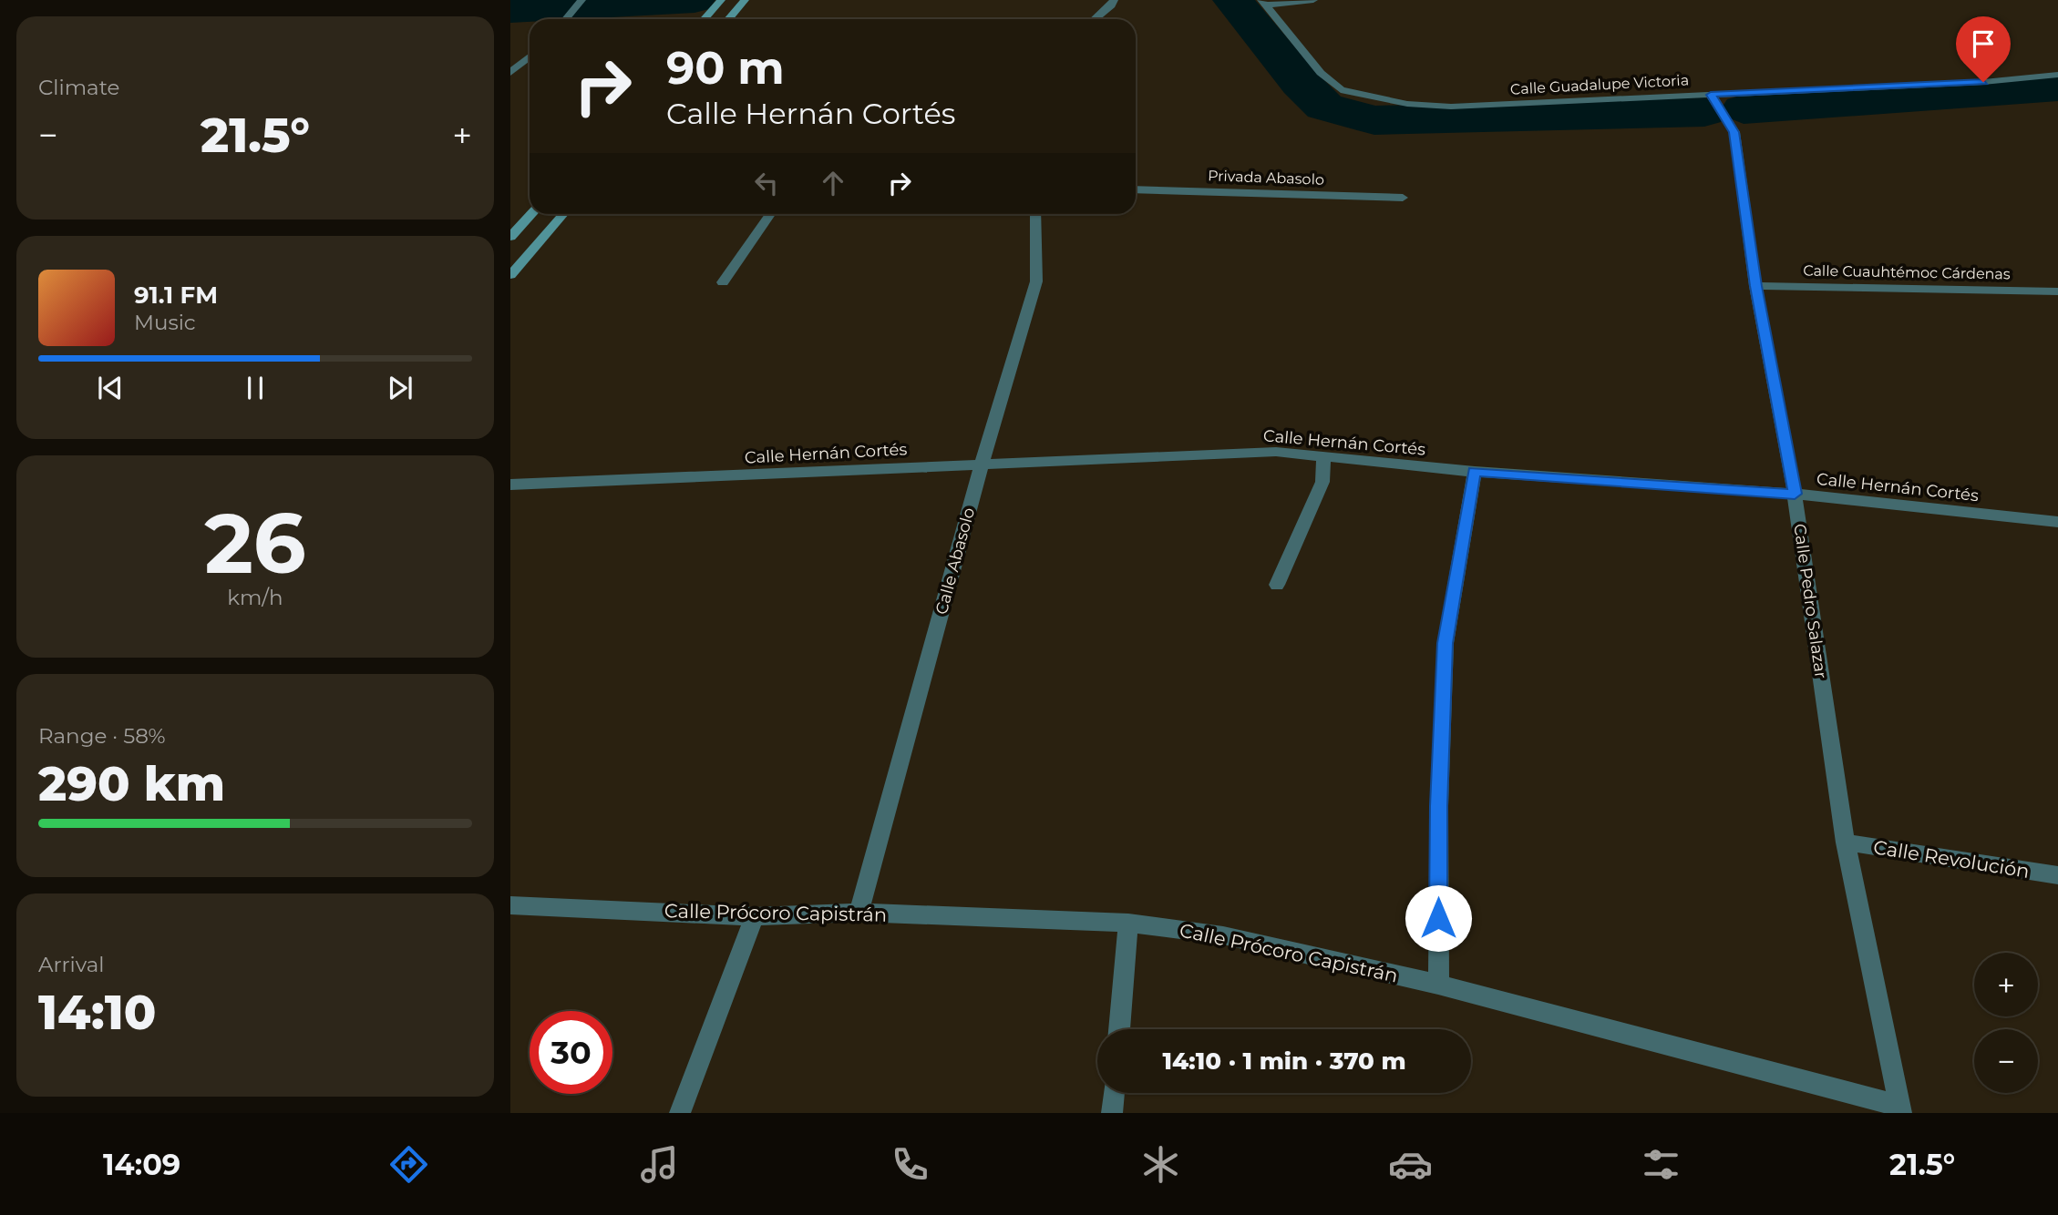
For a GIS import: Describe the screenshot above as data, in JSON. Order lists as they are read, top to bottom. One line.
{"streets":{"street":["Calle Guadalupe Victoria","Privada Abasolo","Calle Cuauhtémoc Cárdenas","Calle Hernán Cortés","Calle Abasolo","Calle Pedro Salazar","Calle Revolución","Calle Prócoro Capistrán"]},"crossings":[["Calle Guadalupe Victoria","Calle Pedro Salazar"],["Calle Cuauhtémoc Cárdenas","Calle Pedro Salazar"],["Calle Hernán Cortés","Calle Abasolo"],["Calle Hernán Cortés","Calle Pedro Salazar"],["Calle Abasolo","Calle Prócoro Capistrán"],["Calle Pedro Salazar","Calle Revolución"],["Calle Pedro Salazar","Calle Prócoro Capistrán"]],"page":{"tile":["Climate",["26","km/h"],["Range · 58%","290 km"],["Arrival","14:10"]],"turn":["90 m","Calle Hernán Cortés"],"heat":["−","21.5°","+"],"song":["91.1 FM","Music"],"map_buttons":["+","−"],"limit":"30","trip":"14:10 · 1 min · 370 m","tabs":["14:09","21.5°"]}}
